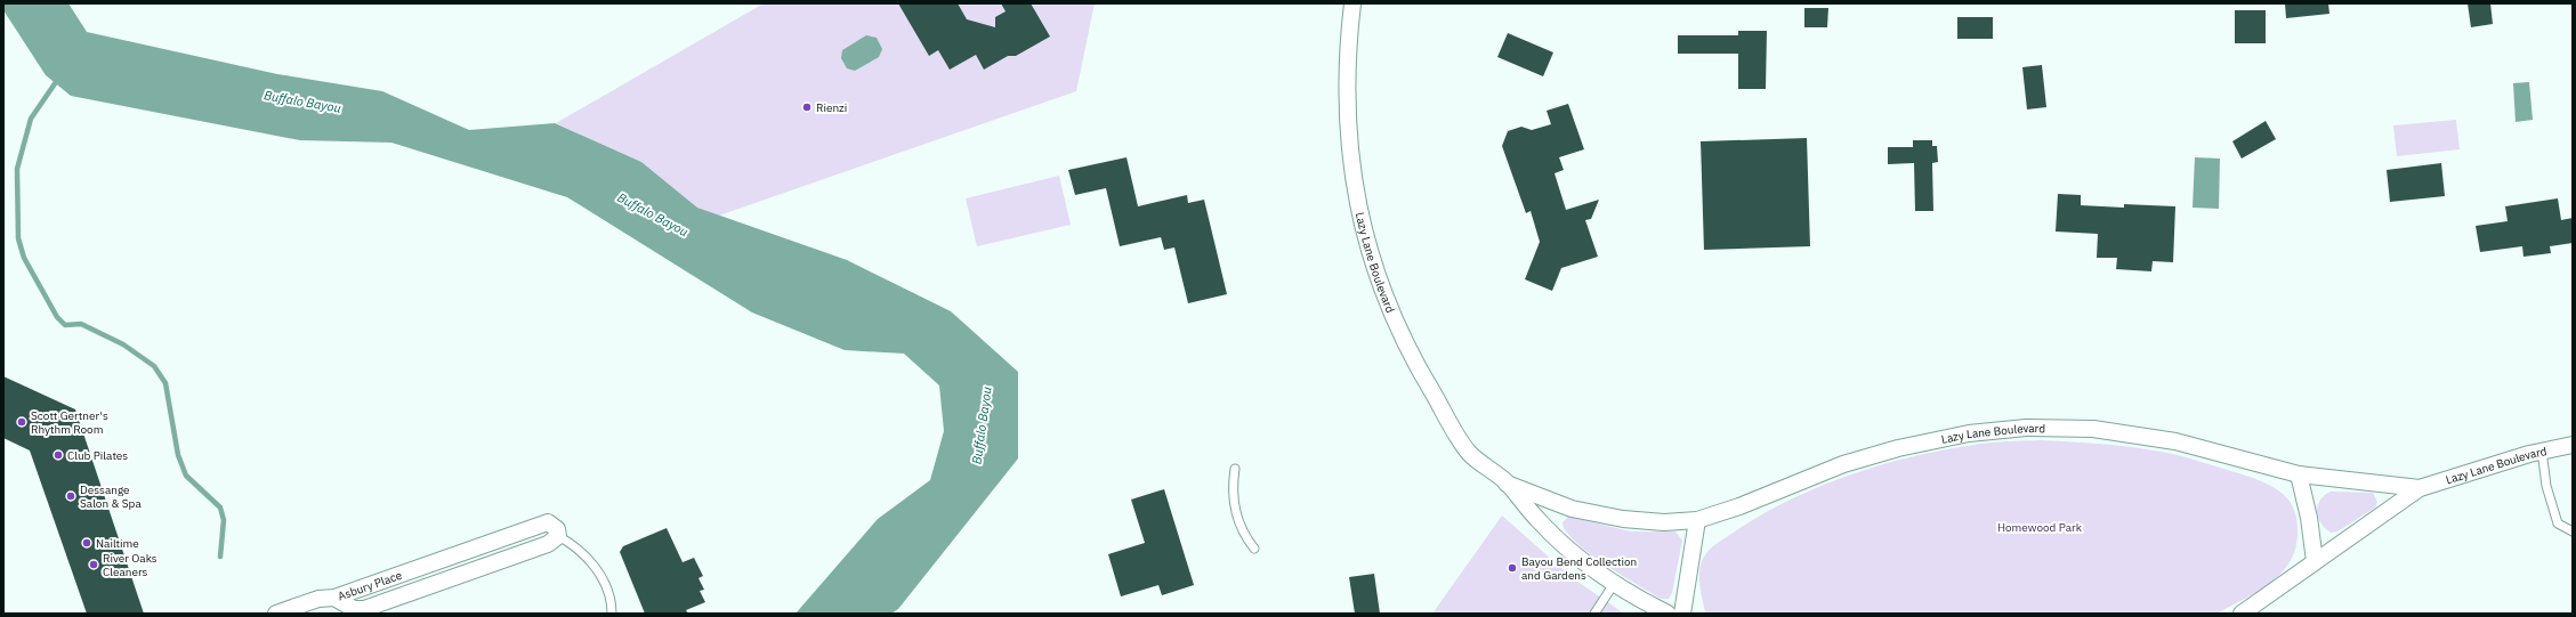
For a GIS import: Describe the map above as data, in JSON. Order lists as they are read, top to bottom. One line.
{"streets":{"street":["Lazy Lane Boulevard","Asbury Place"]},"water":["Buffalo Bayou"],"parks":["Homewood Park"],"places":["Rienzi","Scott Gertner's Rhythm Room","Club Pilates","Dessange Salon & Spa","Nailtime","River Oaks Cleaners","Bayou Bend Collection and Gardens"]}
